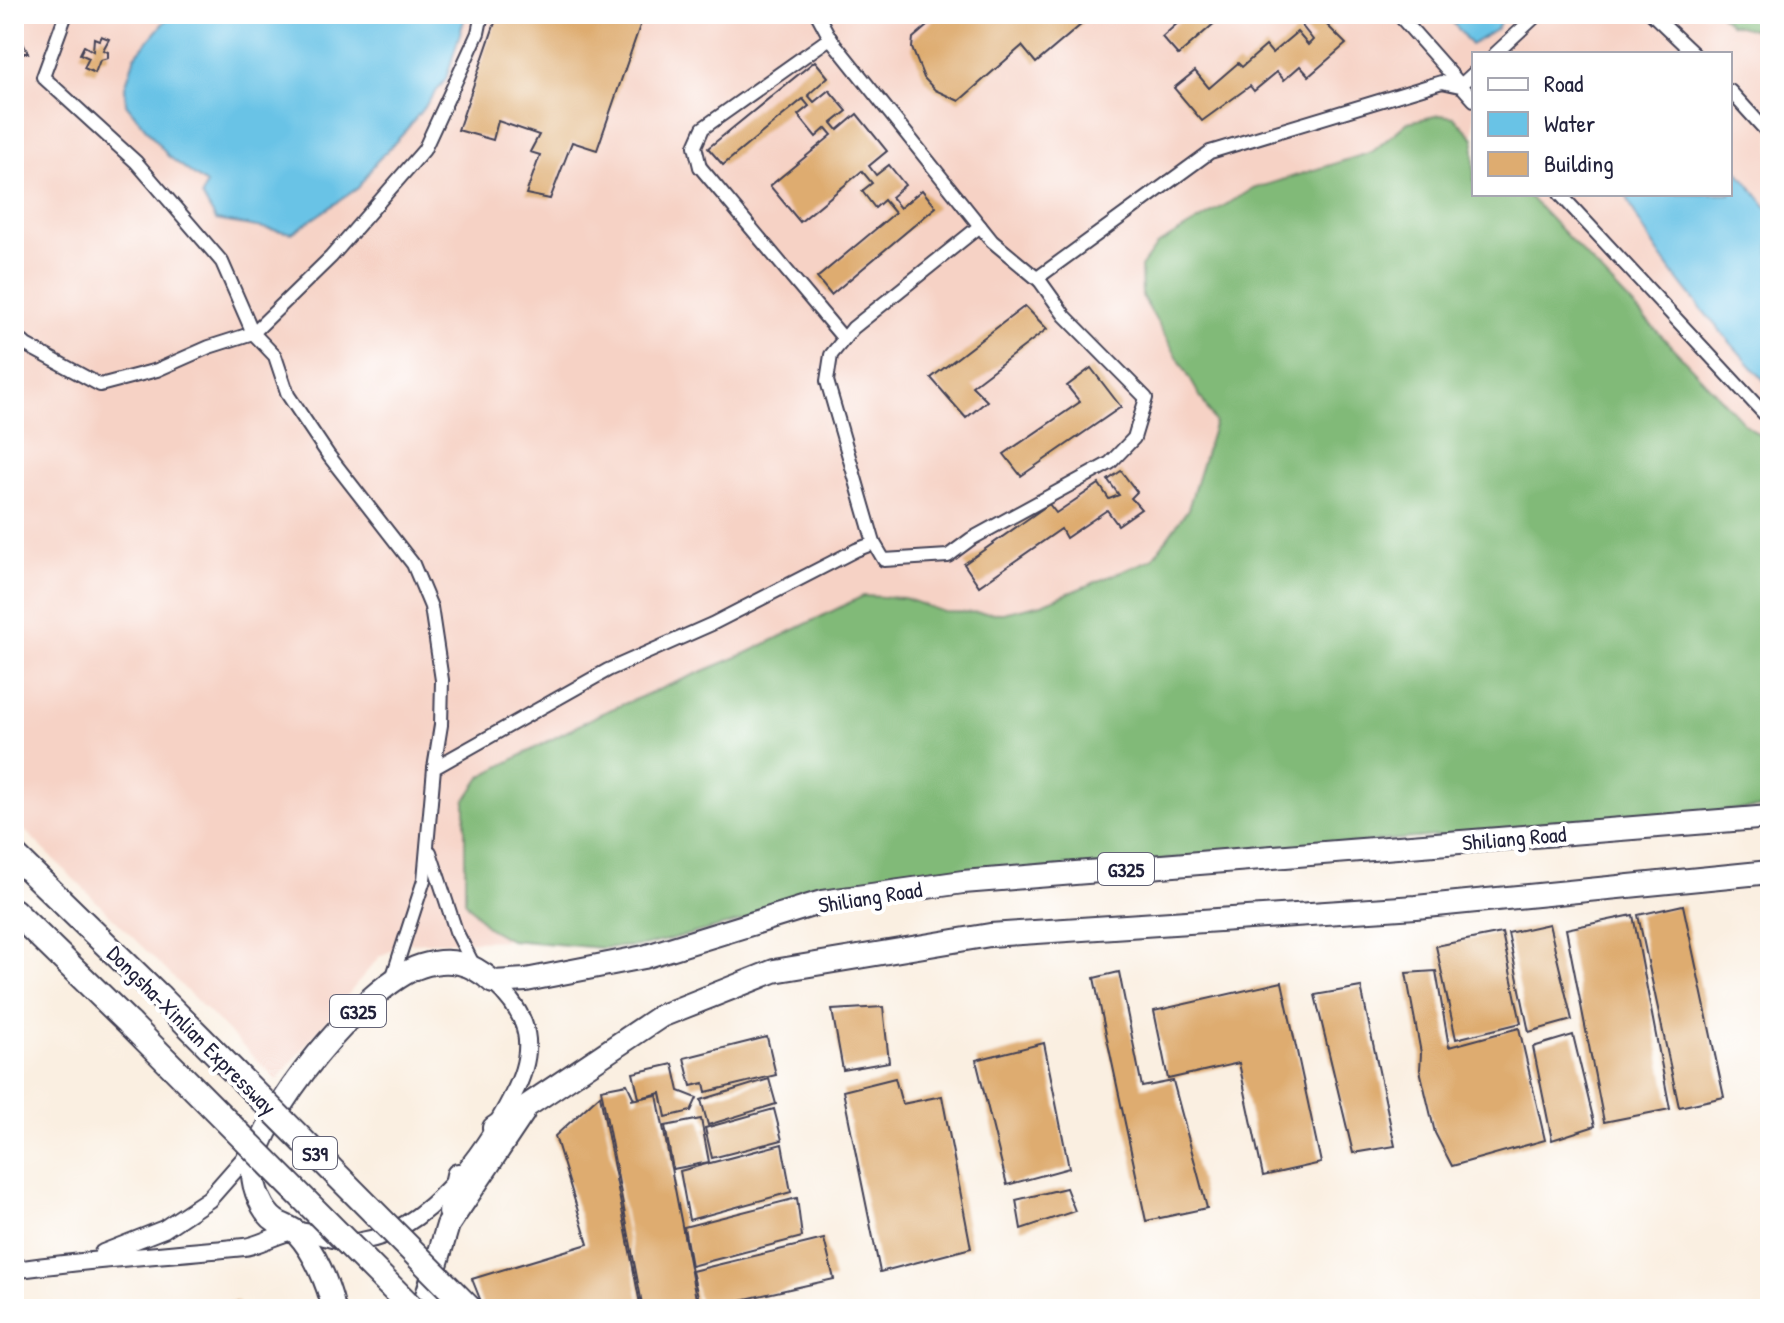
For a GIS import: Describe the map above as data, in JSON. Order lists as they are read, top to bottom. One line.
{"streets":{"highway":["Shiliang Road","G325","Dongsha-Xinlian Expressway","S39"]},"legend":["Road","Water","Building"]}
